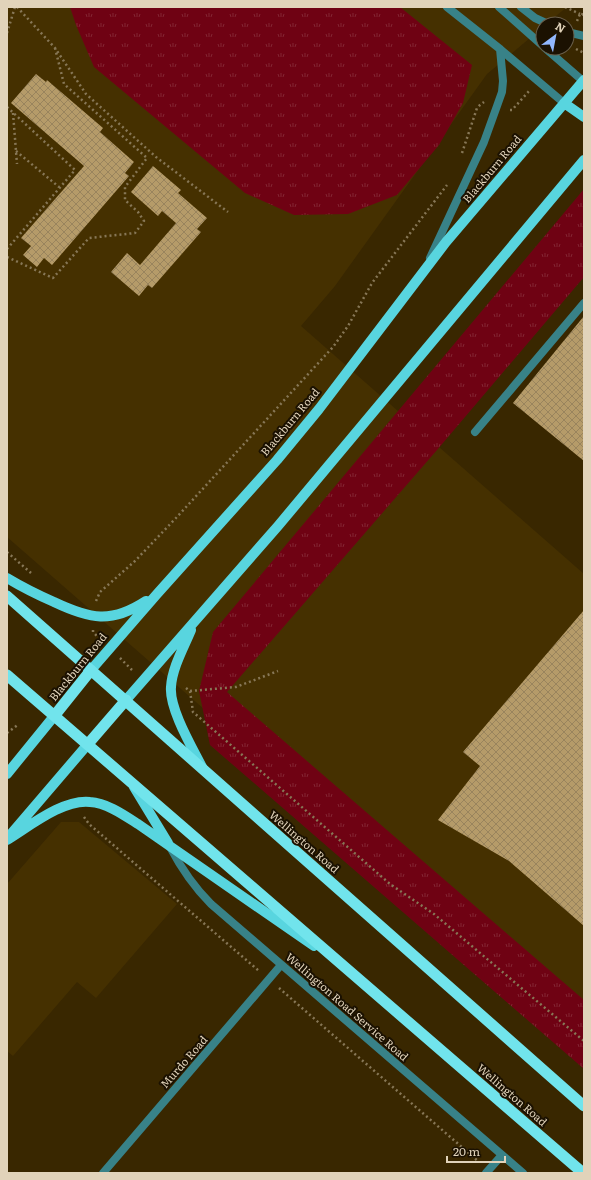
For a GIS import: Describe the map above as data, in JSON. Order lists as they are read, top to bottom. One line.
{"streets":{"highway":["Blackburn Road","Wellington Road"],"street":["Wellington Road Service Road","Murdo Road"]},"crossings":[["Blackburn Road","Wellington Road"],["Wellington Road Service Road","Murdo Road"]],"scale_bar":"20 m","north":"top right"}
